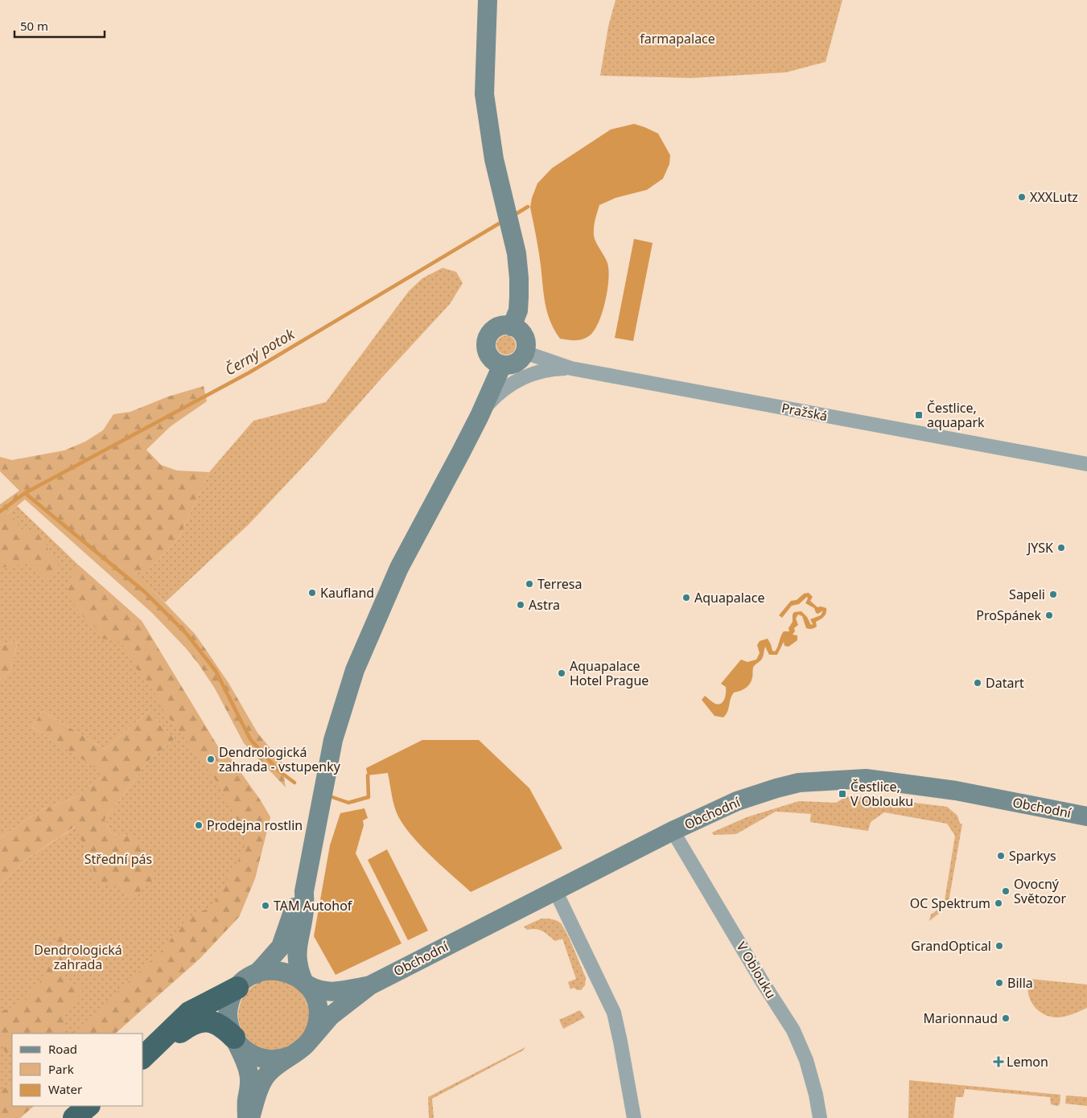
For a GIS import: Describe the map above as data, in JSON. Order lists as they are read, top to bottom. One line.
{"streets":{"street":["Pražská","Obchodní","V Oblouku"]},"crossings":[["Obchodní","V Oblouku"]],"water":["Černý potok"],"parks":["farmapalace","Střední pás","Dendrologická zahrada"],"places":{"other":["XXXLutz","JYSK","Terresa","Kaufland","Sapeli","Aquapalace","Astra","ProSpánek","Aquapalace Hotel Prague","Datart","Dendrologická zahrada - vstupenky","Prodejna rostlin","Sparkys","Ovocný Světozor","OC Spektrum","TAM Autohof","GrandOptical","Billa","Marionnaud"],"transit":["Čestlice, aquapark","Čestlice, V Oblouku"],"health":["Lemon"]},"legend":["Road","Park","Water"],"scale_bar":"50 m"}
